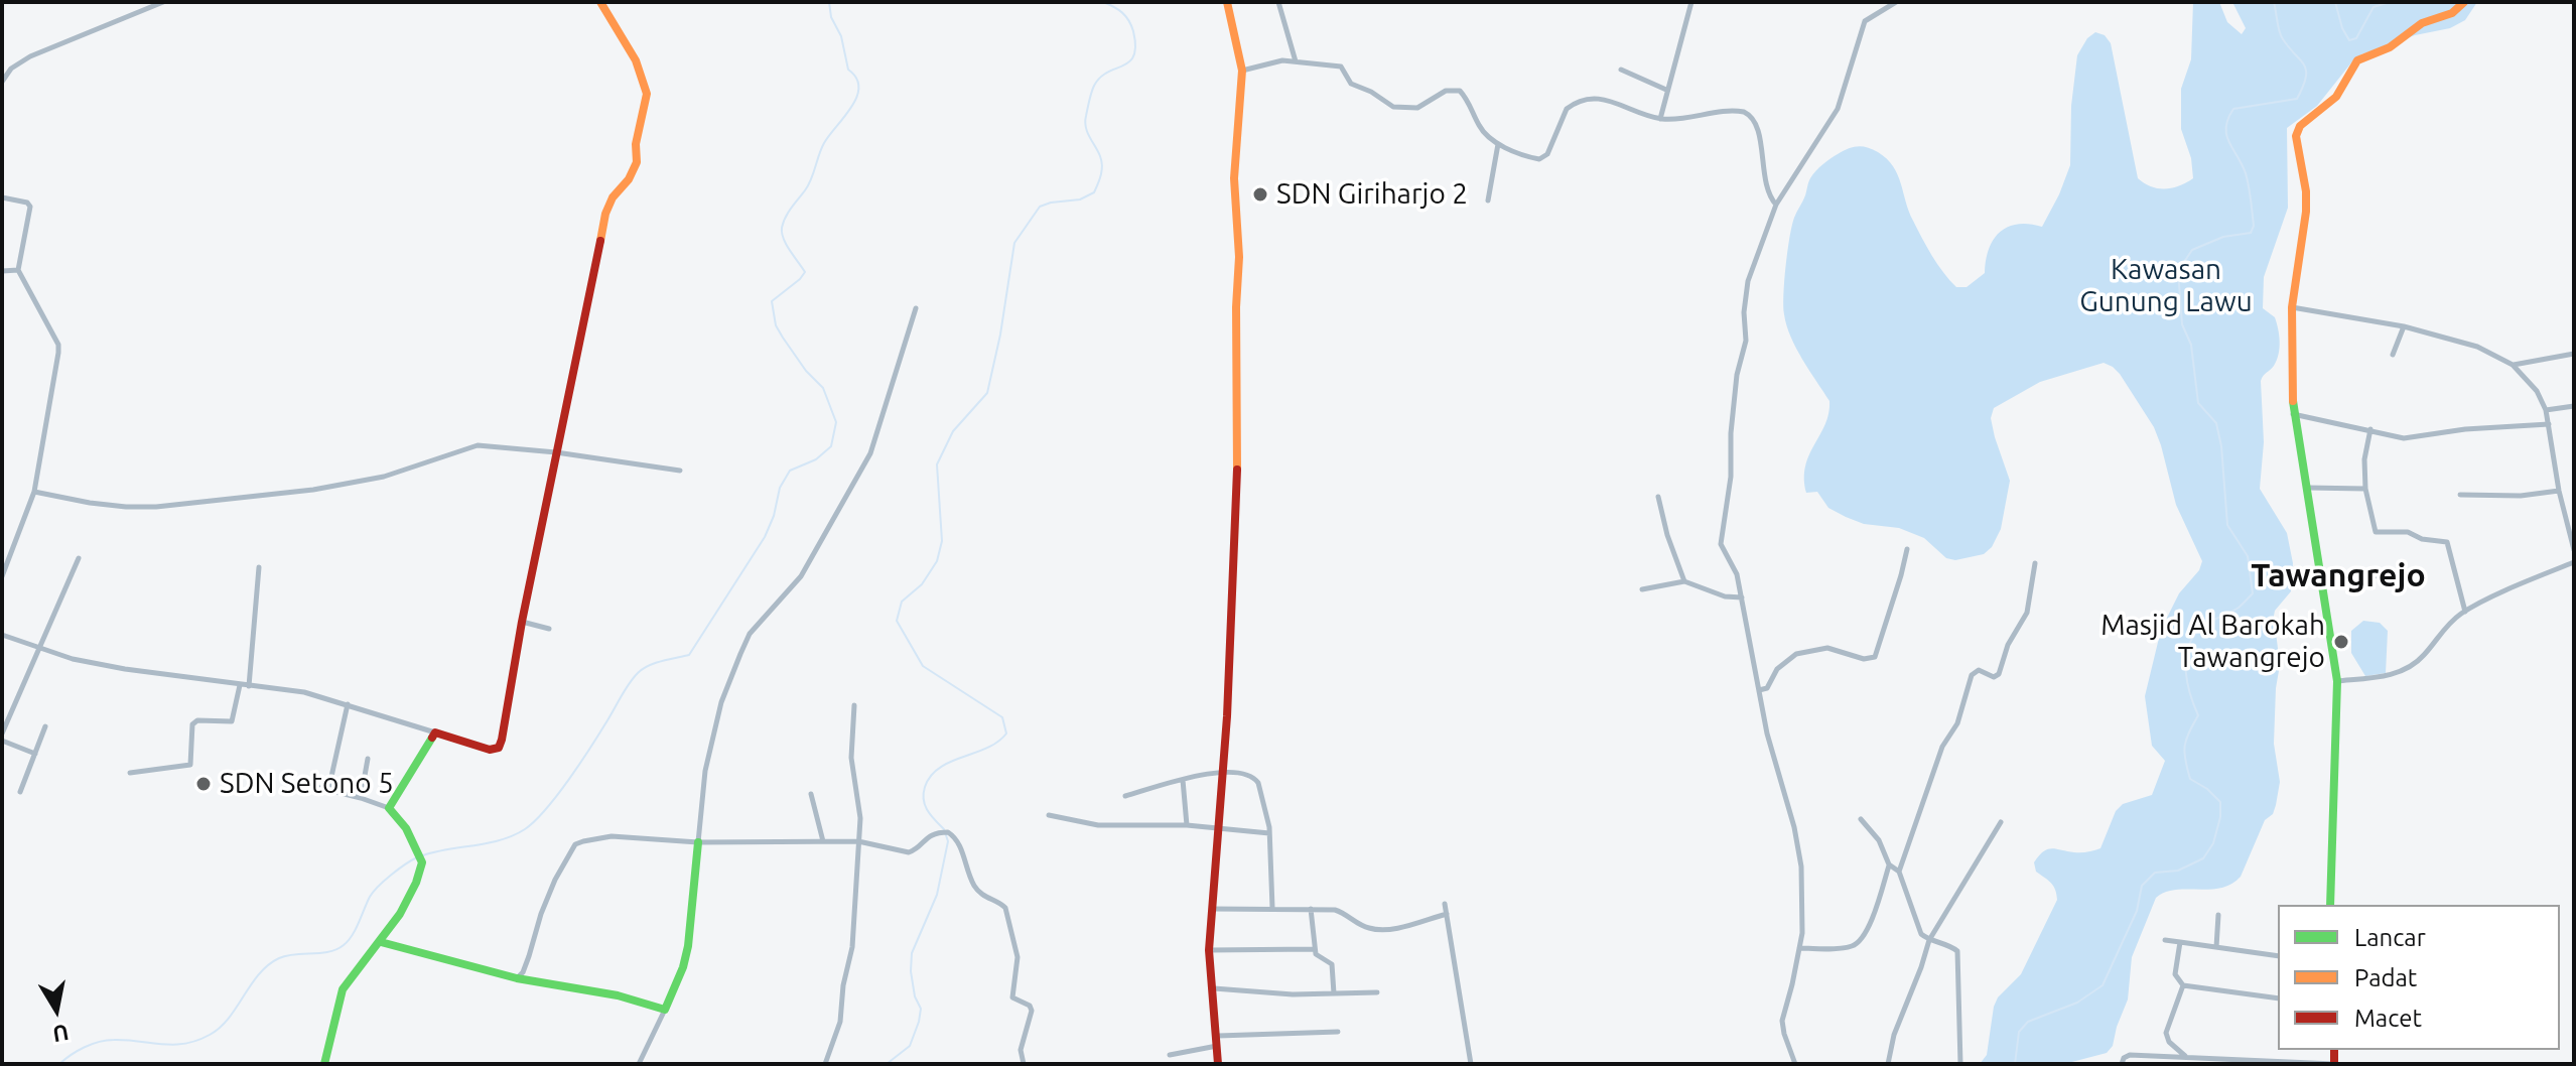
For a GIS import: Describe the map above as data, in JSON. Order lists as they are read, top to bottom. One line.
{"districts":["Tawangrejo"],"parks":["Kawasan Gunung Lawu"],"places":["SDN Giriharjo 2","Masjid Al Barokah Tawangrejo","SDN Setono 5"],"legend":["Lancar","Padat","Macet"],"north":"bottom"}
